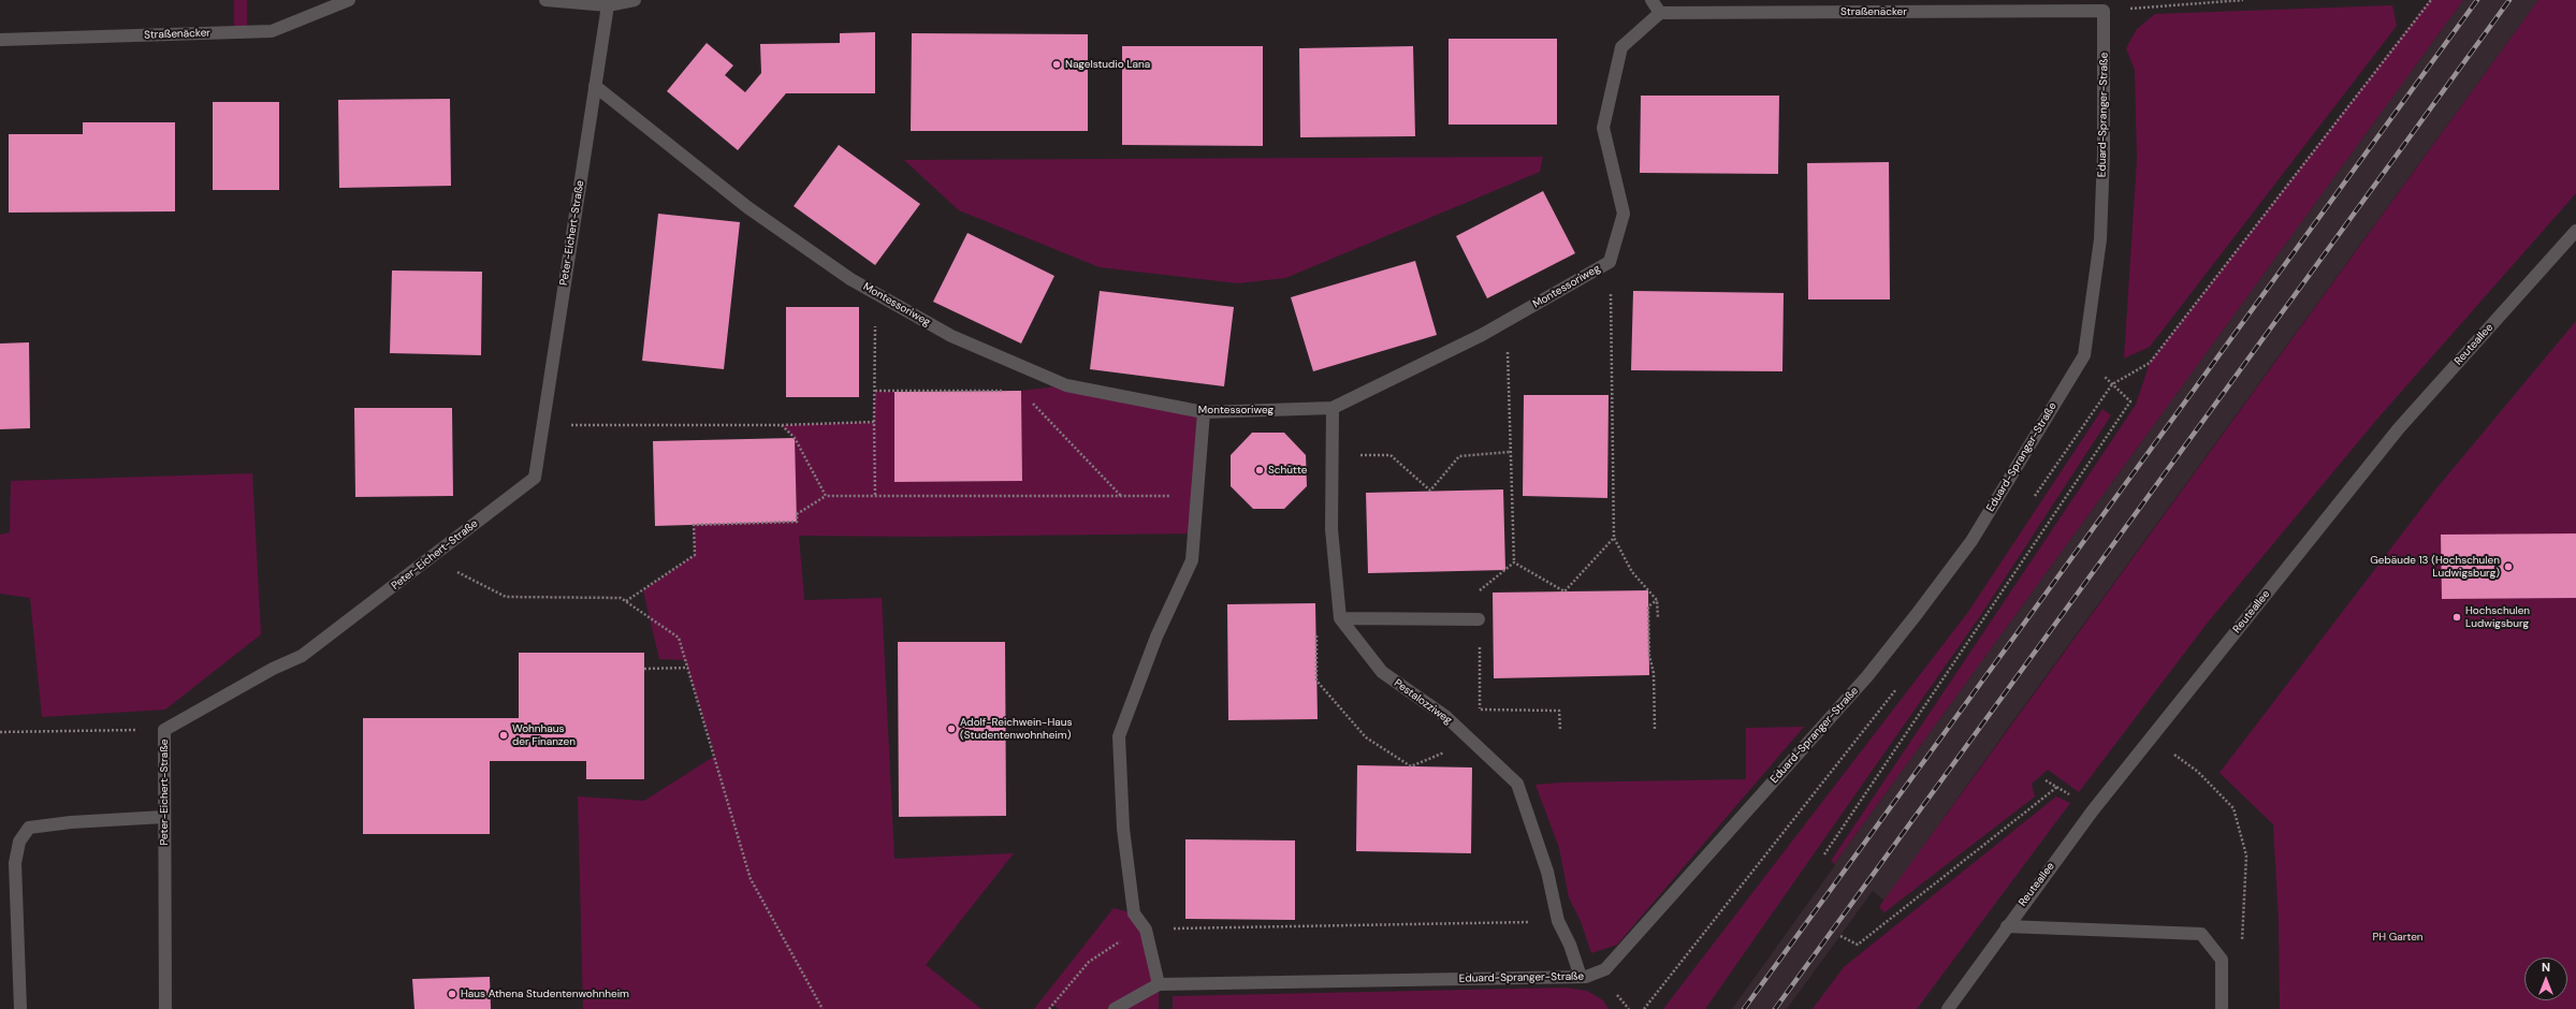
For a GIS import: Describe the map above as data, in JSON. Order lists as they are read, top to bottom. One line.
{"streets":{"street":["Straßenäcker","Eduard-Spranger-Straße","Peter-Eichert-Straße","Montessoriweg","Reuteallee","Pestalozziweg"]},"crossings":[["Straßenäcker","Eduard-Spranger-Straße"],["Straßenäcker","Montessoriweg"],["Eduard-Spranger-Straße","Pestalozziweg"],["Peter-Eichert-Straße","Montessoriweg"]],"parks":["PH Garten"],"places":["Nagelstudio Lana","Schütte","Gebäude 13 (Hochschulen Ludwigsburg)","Hochschulen Ludwigsburg","Adolf-Reichwein-Haus (Studentenwohnheim)","Wohnhaus der Finanzen","Haus Athena Studentenwohnheim"],"north":"top"}
